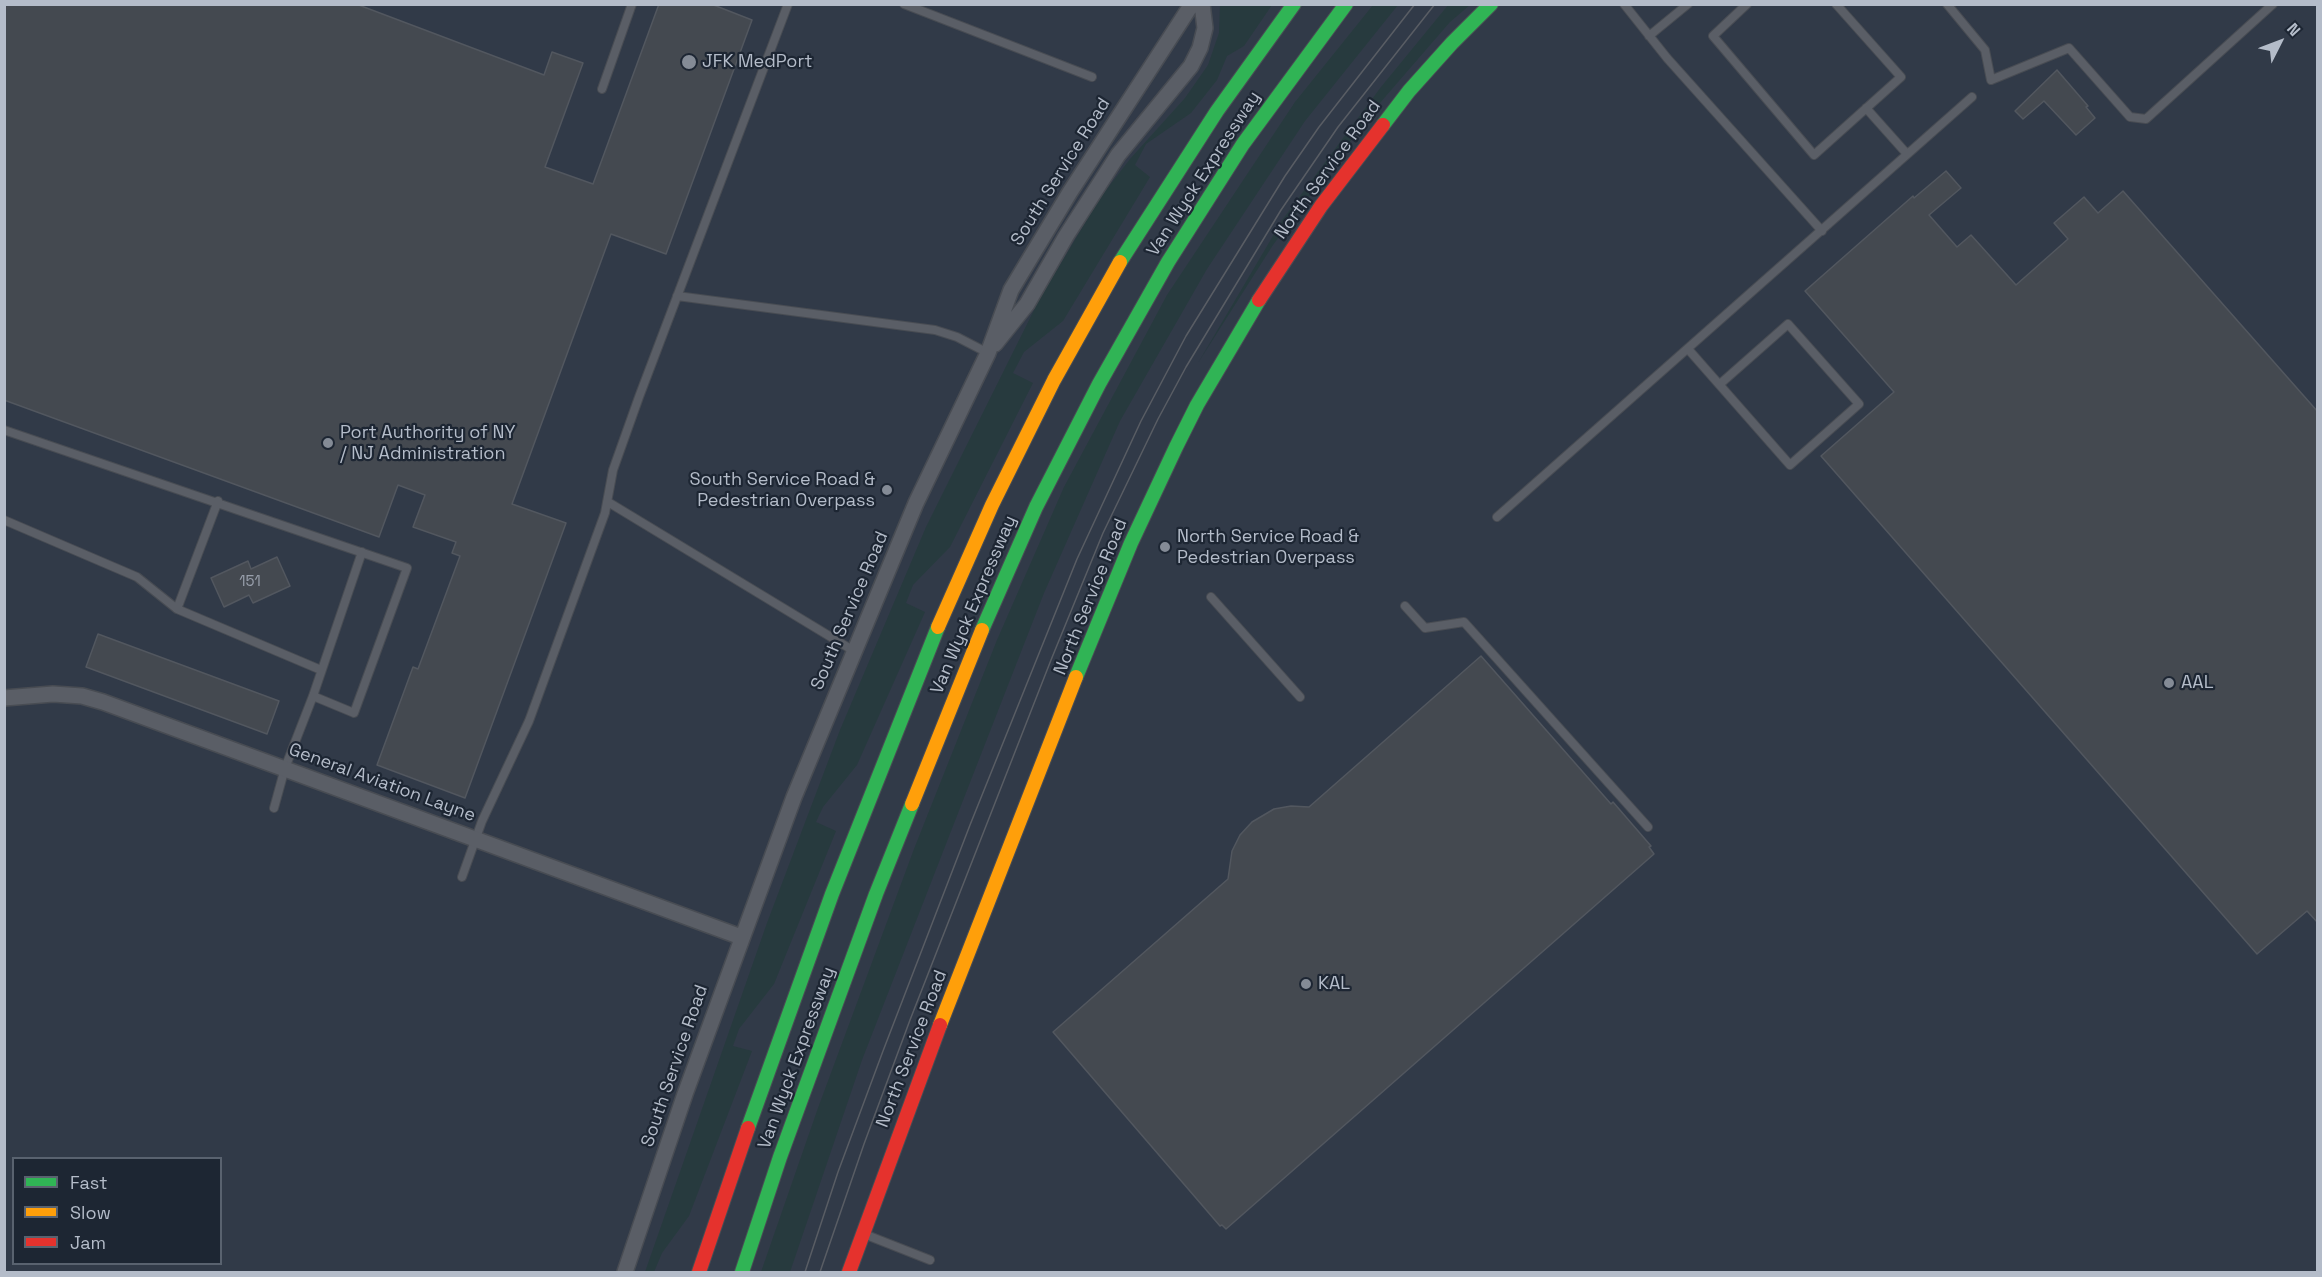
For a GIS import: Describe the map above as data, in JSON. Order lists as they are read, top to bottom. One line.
{"streets":{"main road":["North Service Road","Van Wyck Expressway"],"street":["South Service Road","General Aviation Layne"]},"crossings":[["South Service Road","General Aviation Layne"]],"places":["JFK MedPort","Port Authority of NY / NJ Administration","South Service Road & Pedestrian Overpass","North Service Road & Pedestrian Overpass","AAL","KAL"],"house_numbers":["151"],"legend":["Fast","Slow","Jam"],"north":"top right"}
